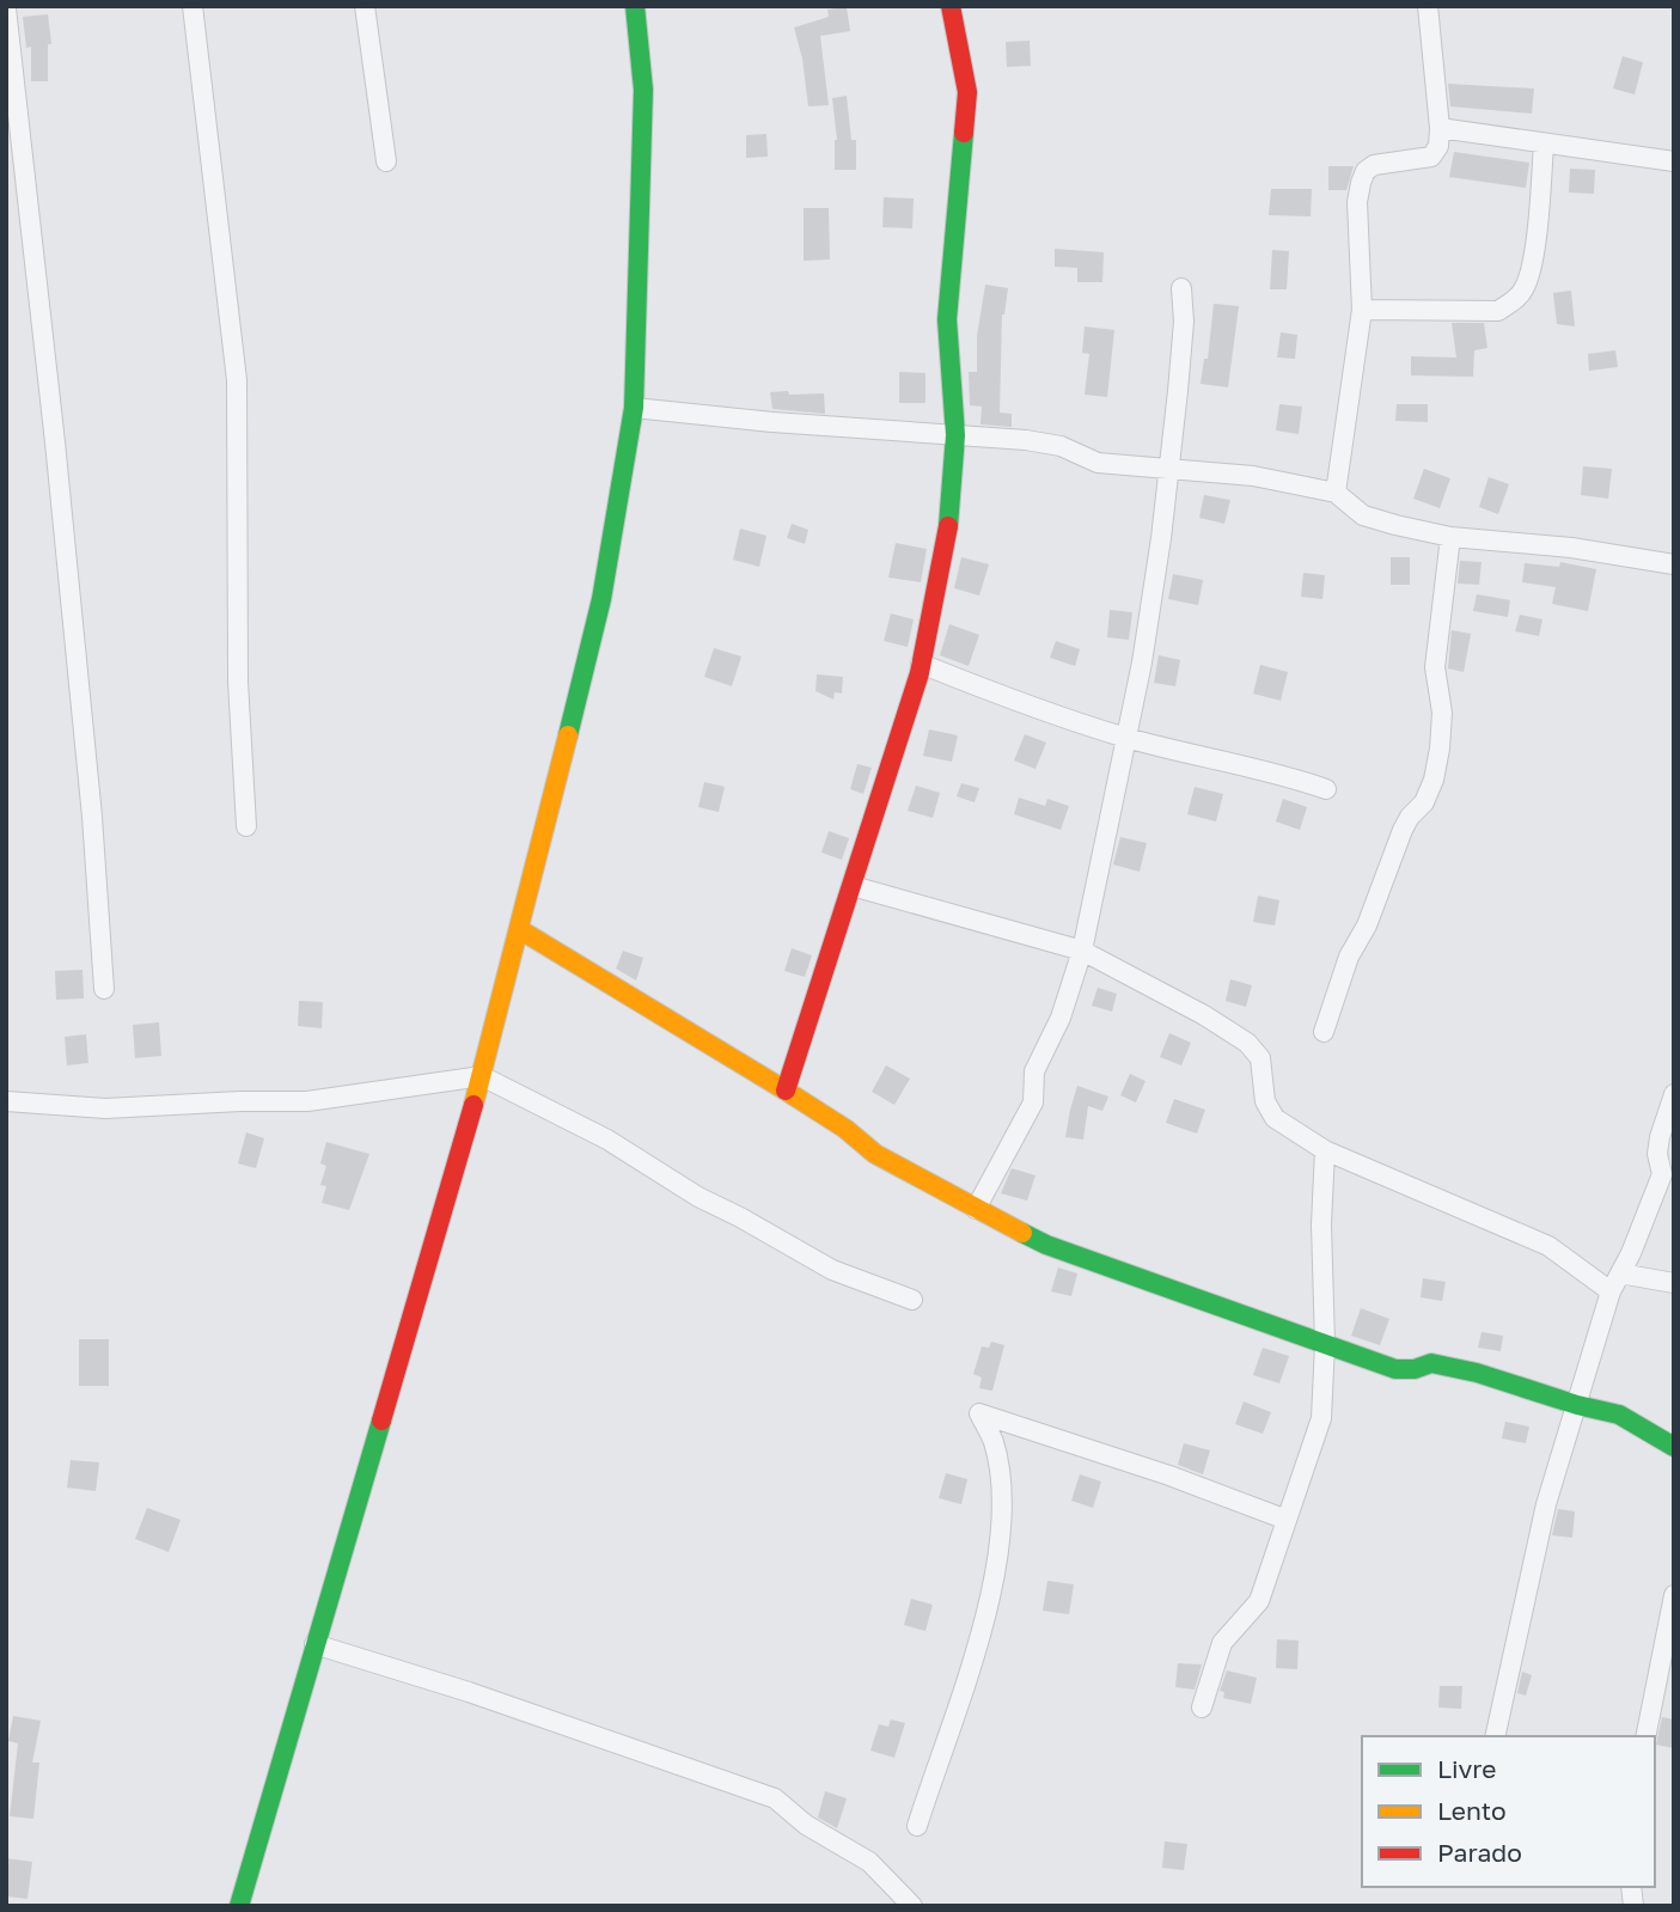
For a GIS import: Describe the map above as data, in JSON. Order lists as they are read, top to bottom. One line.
{"legend":["Livre","Lento","Parado"]}
